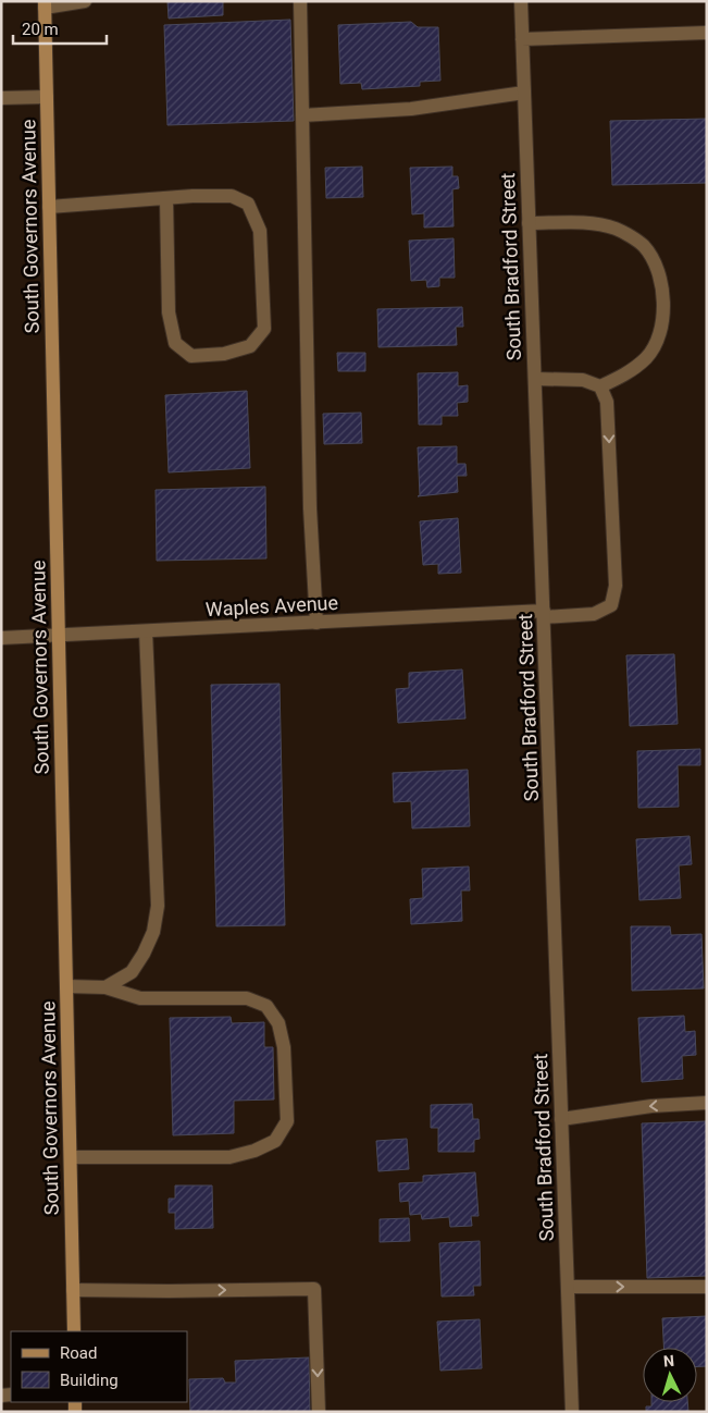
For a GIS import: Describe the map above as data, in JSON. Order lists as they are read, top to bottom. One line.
{"streets":{"main road":["South Governors Avenue"],"street":["South Bradford Street","Waples Avenue"]},"crossings":[["South Governors Avenue","Waples Avenue"],["South Bradford Street","Waples Avenue"]],"legend":["Road","Building"],"scale_bar":"20 m","north":"top"}
